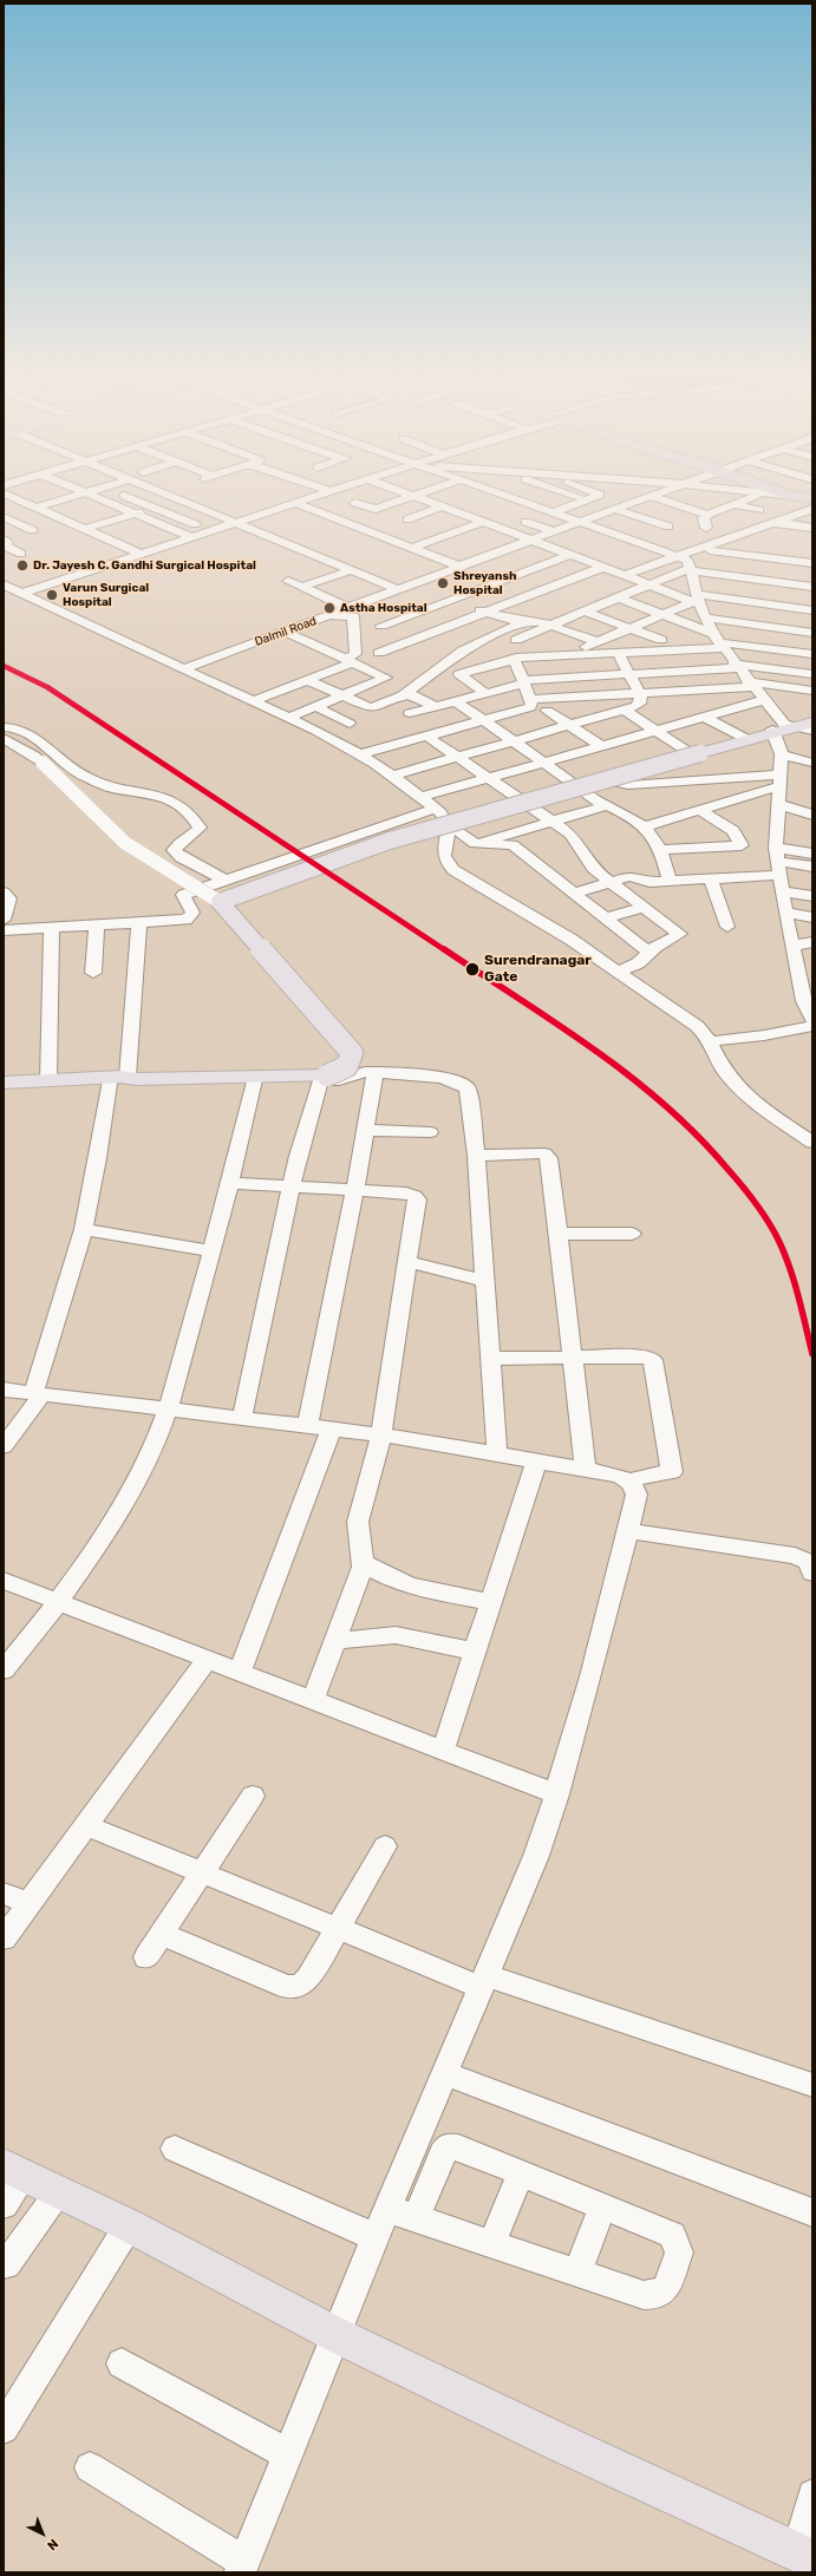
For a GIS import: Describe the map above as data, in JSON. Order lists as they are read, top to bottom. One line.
{"streets":{"street":["Dalmil Road"]},"places":["Dr. Jayesh C. Gandhi Surgical Hospital","Shreyansh Hospital","Varun Surgical Hospital","Astha Hospital","Surendranagar Gate"],"north":"bottom right"}
